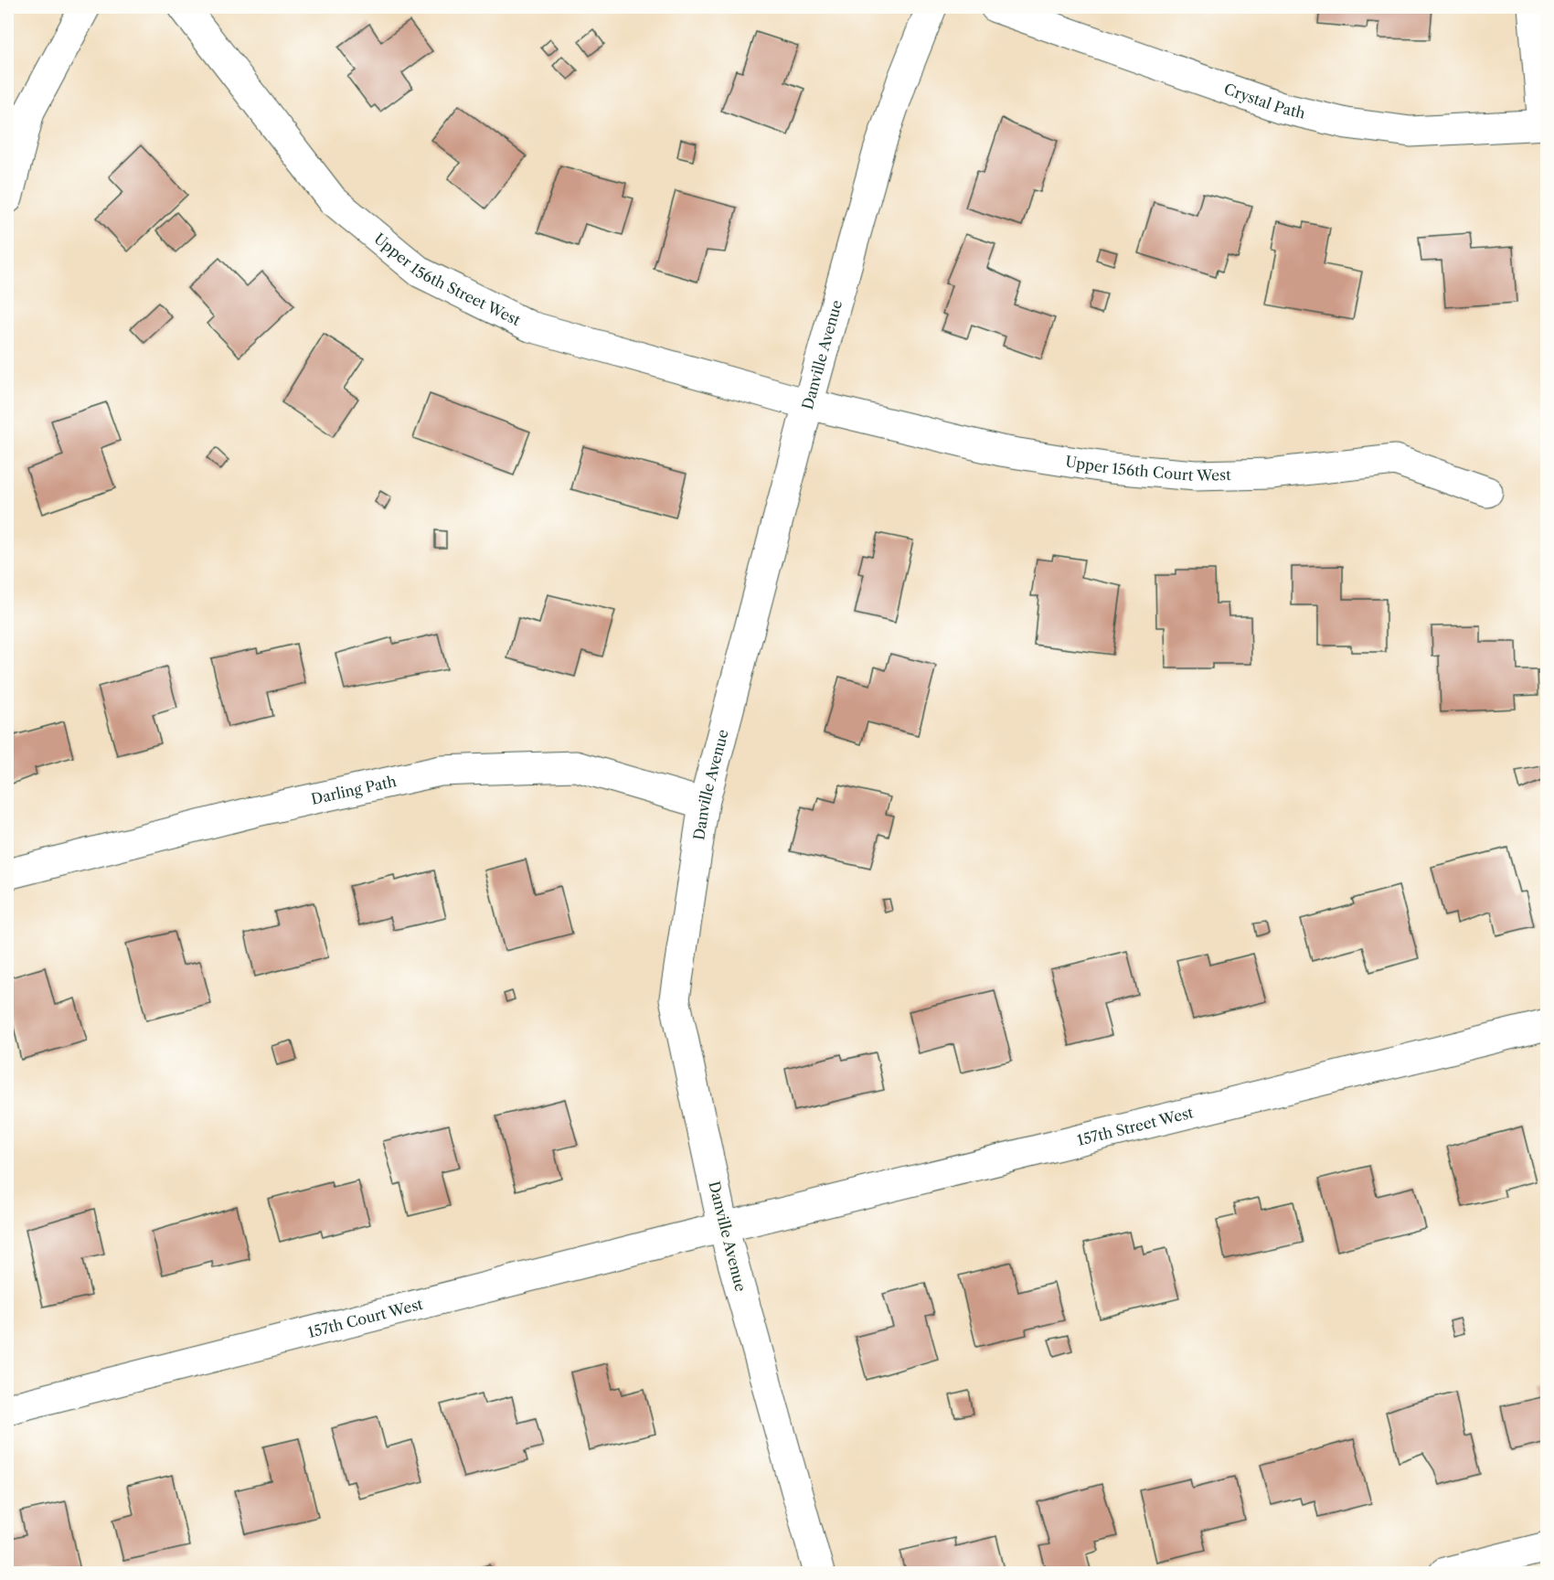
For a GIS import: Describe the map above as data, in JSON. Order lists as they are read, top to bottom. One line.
{"streets":{"street":["Crystal Path","Upper 156th Street West","Danville Avenue","Upper 156th Court West","Darling Path","157th Street West","157th Court West"]},"crossings":[["Upper 156th Street West","Danville Avenue"],["Upper 156th Street West","Upper 156th Court West"],["Danville Avenue","Upper 156th Court West"],["Danville Avenue","Darling Path"],["Danville Avenue","157th Street West"],["Danville Avenue","157th Court West"],["157th Street West","157th Court West"]]}
